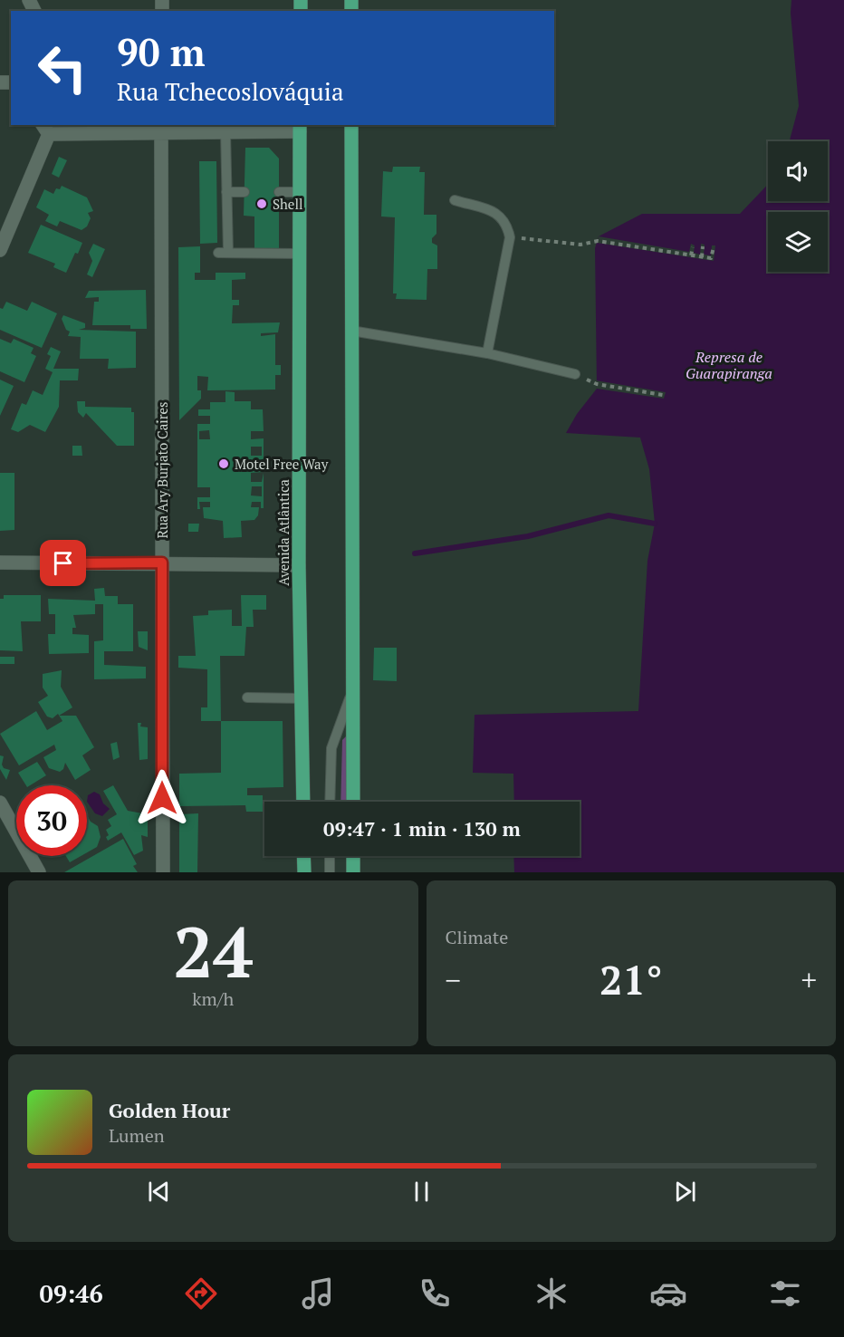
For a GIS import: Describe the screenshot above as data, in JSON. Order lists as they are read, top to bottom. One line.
{"streets":{"main road":["Avenida Atlântica"],"street":["Rua Ary Burjato Caires"]},"water":["Represa de Guarapiranga"],"places":["Shell","Motel Free Way"],"page":{"turn":["90 m","Rua Tchecoslováquia"],"limit":"30","trip":"09:47 · 1 min · 130 m","tile":[["24","km/h"],"Climate"],"heat":["−","21°","+"],"song":["Golden Hour","Lumen"],"tabs":"09:46"}}
